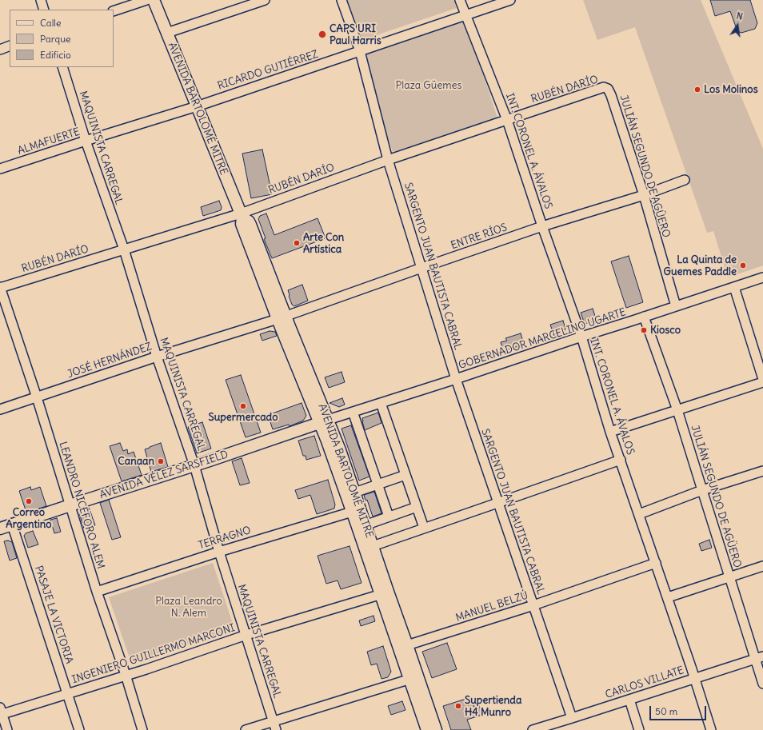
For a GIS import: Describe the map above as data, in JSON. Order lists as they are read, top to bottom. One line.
{"streets":{"main road":["AVENIDA BARTOLOMÉ MITRE","AVENIDA VÉLEZ SARSFIELD"],"street":["RICARDO GUTIÉRREZ","RUBÉN DARÍO","ALMAFUERTE","MAQUINISTA CARREGAL","INT. CORONEL A. ÁVALOS","JULIÁN SEGUNDO DE AGÜERO","ENTRE RÍOS","SARGENTO JUAN BAUTISTA CABRAL","GOBERNADOR MARCELINO UGARTE","JOSÉ HERNÁNDEZ","LEANDRO NICÉFORO ALEM","TERRAGNO","MANUEL BELZÚ","PASAJE LA VICTORIA","INGENIERO GUILLERMO MARCONI","CARLOS VILLATE"]},"crossings":[["RICARDO GUTIÉRREZ","AVENIDA BARTOLOMÉ MITRE"],["RICARDO GUTIÉRREZ","ALMAFUERTE"],["RICARDO GUTIÉRREZ","INT. CORONEL A. ÁVALOS"],["RICARDO GUTIÉRREZ","SARGENTO JUAN BAUTISTA CABRAL"],["RUBÉN DARÍO","AVENIDA BARTOLOMÉ MITRE"],["RUBÉN DARÍO","MAQUINISTA CARREGAL"],["RUBÉN DARÍO","INT. CORONEL A. ÁVALOS"],["RUBÉN DARÍO","JULIÁN SEGUNDO DE AGÜERO"],["RUBÉN DARÍO","SARGENTO JUAN BAUTISTA CABRAL"],["RUBÉN DARÍO","LEANDRO NICÉFORO ALEM"],["AVENIDA BARTOLOMÉ MITRE","ALMAFUERTE"],["AVENIDA BARTOLOMÉ MITRE","ENTRE RÍOS"],["AVENIDA BARTOLOMÉ MITRE","GOBERNADOR MARCELINO UGARTE"],["AVENIDA BARTOLOMÉ MITRE","JOSÉ HERNÁNDEZ"],["AVENIDA BARTOLOMÉ MITRE","AVENIDA VÉLEZ SARSFIELD"],["AVENIDA BARTOLOMÉ MITRE","TERRAGNO"],["AVENIDA BARTOLOMÉ MITRE","MANUEL BELZÚ"],["AVENIDA BARTOLOMÉ MITRE","INGENIERO GUILLERMO MARCONI"],["ALMAFUERTE","MAQUINISTA CARREGAL"],["MAQUINISTA CARREGAL","JOSÉ HERNÁNDEZ"],["MAQUINISTA CARREGAL","AVENIDA VÉLEZ SARSFIELD"],["MAQUINISTA CARREGAL","TERRAGNO"],["MAQUINISTA CARREGAL","INGENIERO GUILLERMO MARCONI"],["INT. CORONEL A. ÁVALOS","ENTRE RÍOS"],["INT. CORONEL A. ÁVALOS","GOBERNADOR MARCELINO UGARTE"],["INT. CORONEL A. ÁVALOS","MANUEL BELZÚ"],["INT. CORONEL A. ÁVALOS","CARLOS VILLATE"],["JULIÁN SEGUNDO DE AGÜERO","ENTRE RÍOS"],["JULIÁN SEGUNDO DE AGÜERO","GOBERNADOR MARCELINO UGARTE"],["JULIÁN SEGUNDO DE AGÜERO","CARLOS VILLATE"],["ENTRE RÍOS","SARGENTO JUAN BAUTISTA CABRAL"],["ENTRE RÍOS","JOSÉ HERNÁNDEZ"],["SARGENTO JUAN BAUTISTA CABRAL","GOBERNADOR MARCELINO UGARTE"],["SARGENTO JUAN BAUTISTA CABRAL","MANUEL BELZÚ"],["SARGENTO JUAN BAUTISTA CABRAL","CARLOS VILLATE"],["GOBERNADOR MARCELINO UGARTE","AVENIDA VÉLEZ SARSFIELD"],["JOSÉ HERNÁNDEZ","LEANDRO NICÉFORO ALEM"],["AVENIDA VÉLEZ SARSFIELD","LEANDRO NICÉFORO ALEM"],["AVENIDA VÉLEZ SARSFIELD","PASAJE LA VICTORIA"],["LEANDRO NICÉFORO ALEM","TERRAGNO"],["LEANDRO NICÉFORO ALEM","INGENIERO GUILLERMO MARCONI"],["PASAJE LA VICTORIA","INGENIERO GUILLERMO MARCONI"]],"parks":["Plaza Güemes","Plaza Leandro N. Alem"],"places":["CAPS URI Paul Harris","Los Molinos","Arte Con Artística","La Quinta de Guemes Paddle","Kiosco","Supermercado","Canaan","Correo Argentino","Supertienda H4 Munro"],"legend":["Calle","Parque","Edificio"],"scale_bar":"50 m","north":"top"}
